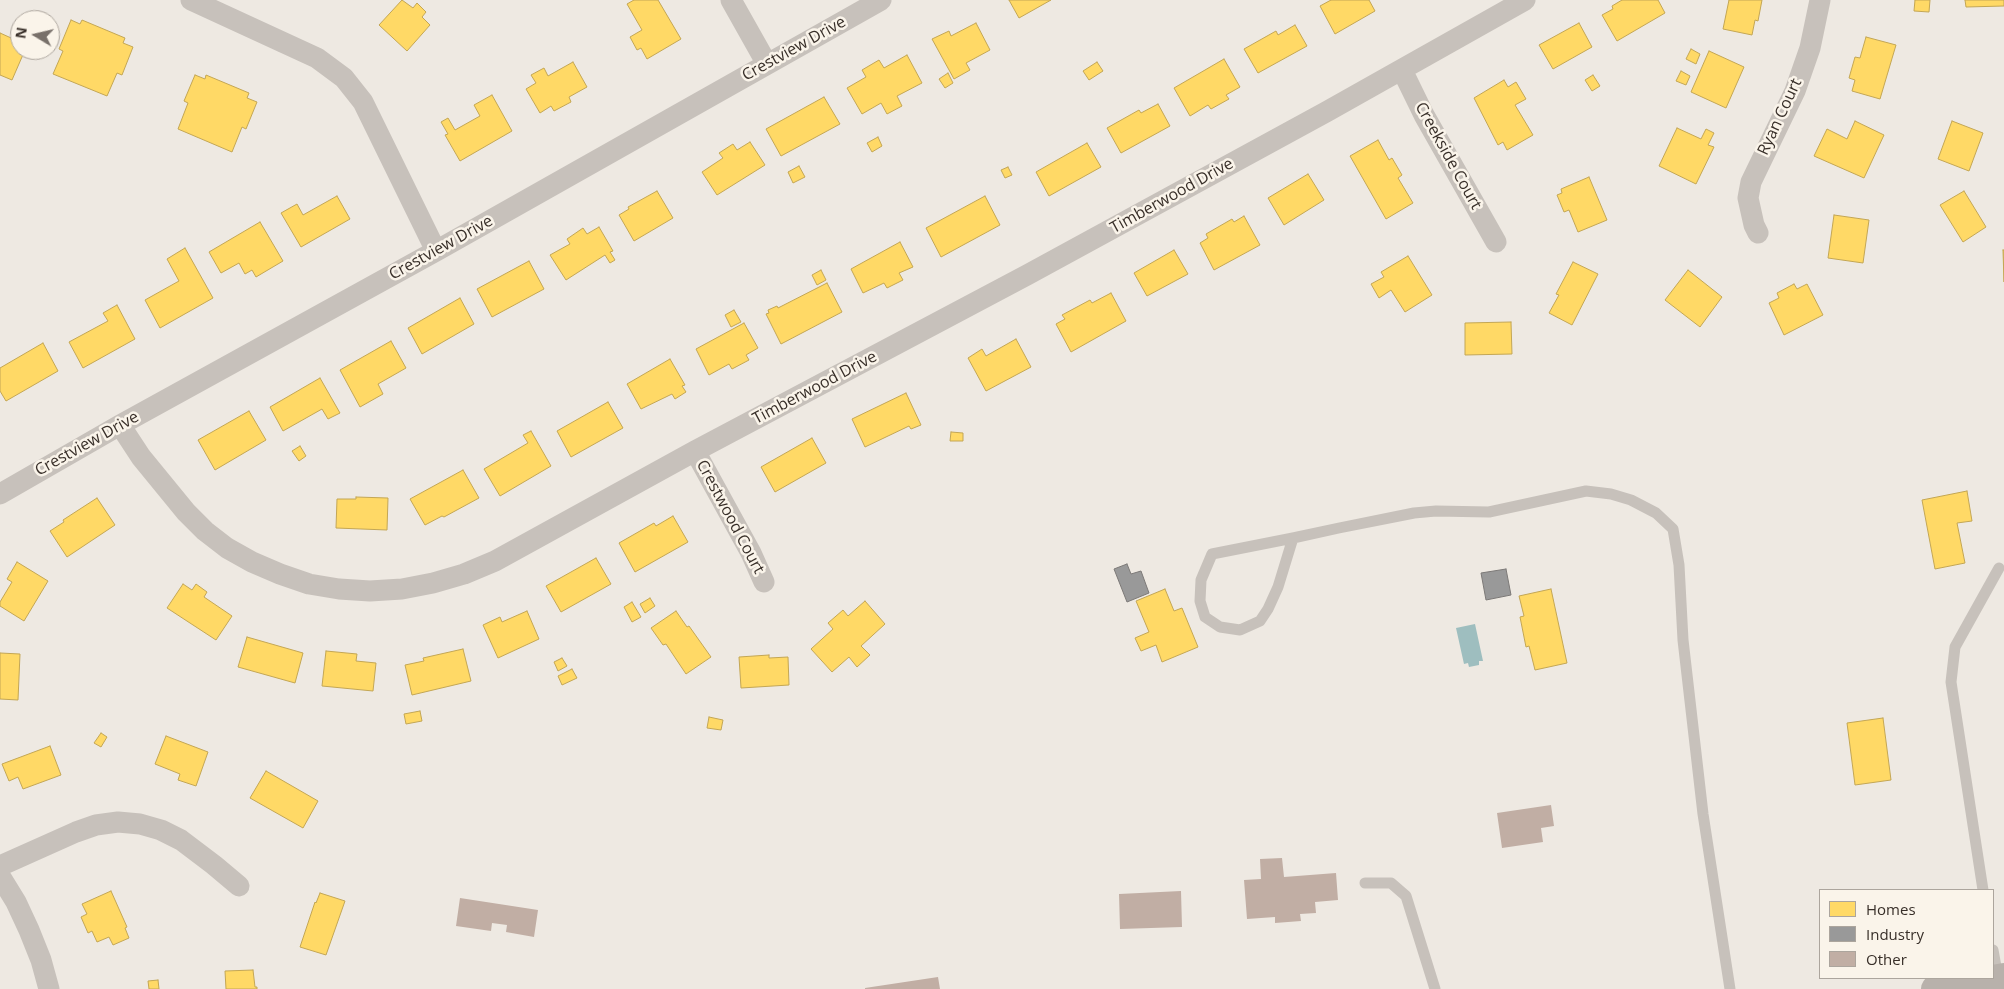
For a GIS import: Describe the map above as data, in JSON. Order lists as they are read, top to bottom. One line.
{"streets":{"street":["Crestview Drive","Ryan Court","Creekside Court","Timberwood Drive","Crestwood Court"]},"crossings":[["Crestview Drive","Timberwood Drive"],["Creekside Court","Timberwood Drive"],["Timberwood Drive","Crestwood Court"]],"legend":["Homes","Industry","Other"],"north":"left"}
